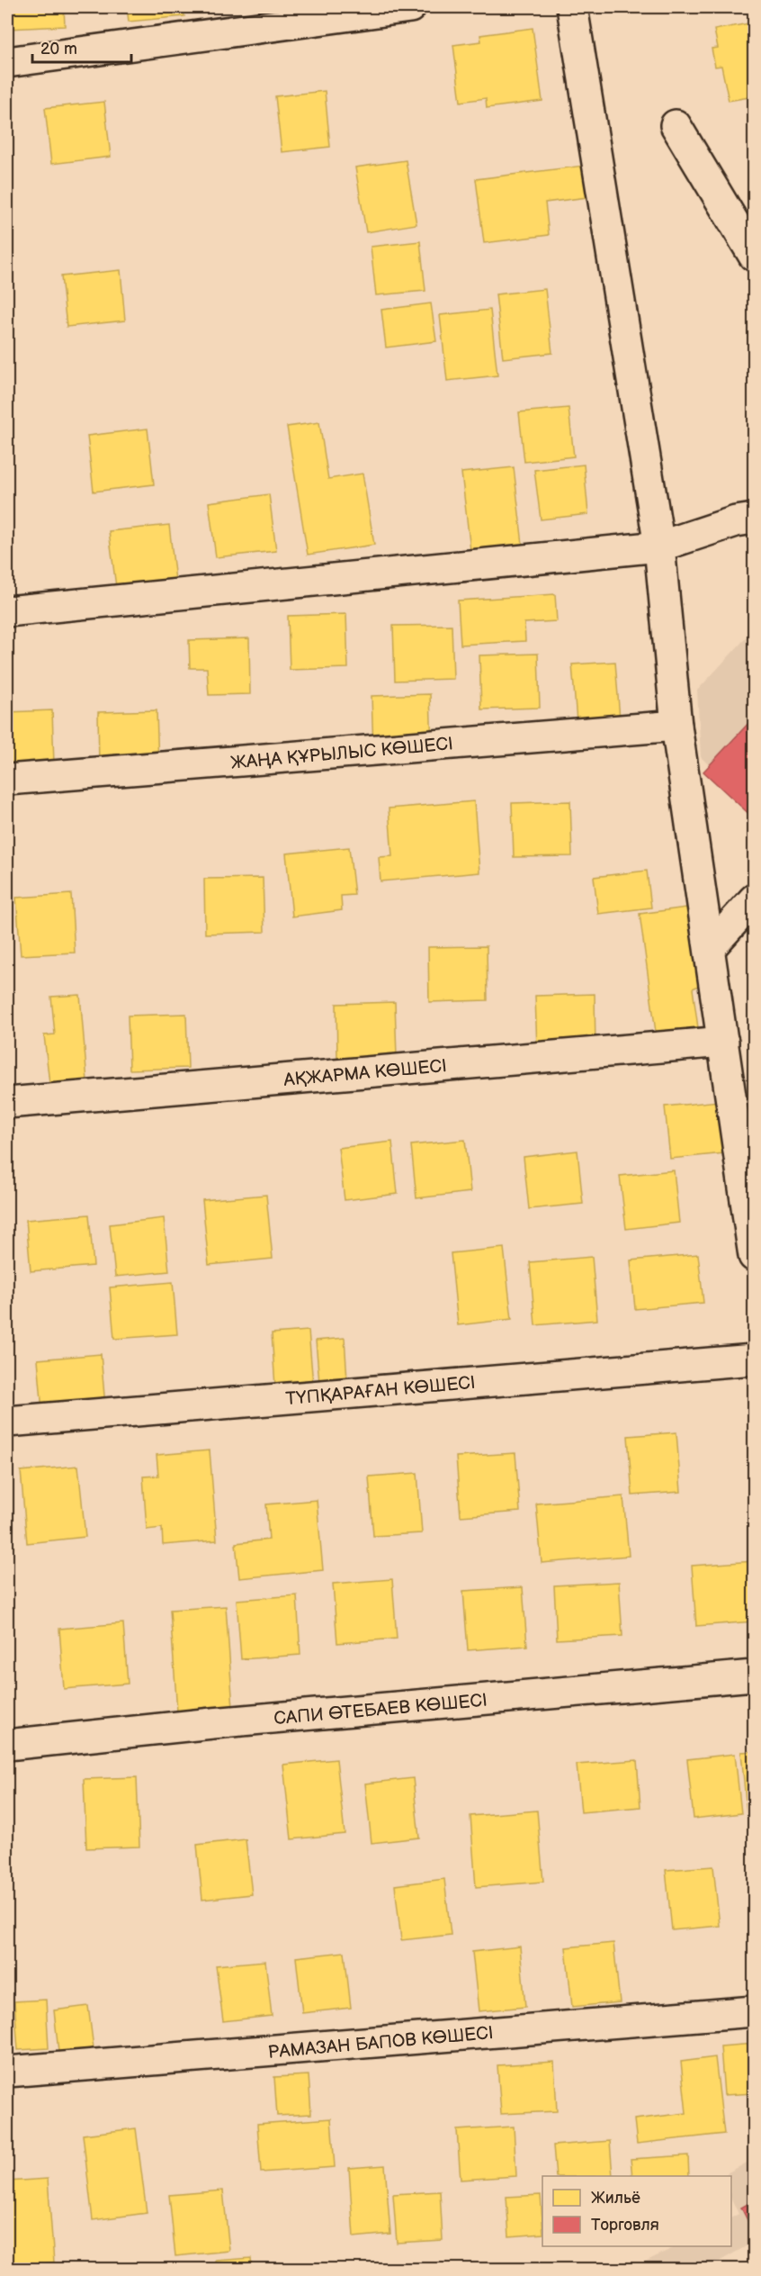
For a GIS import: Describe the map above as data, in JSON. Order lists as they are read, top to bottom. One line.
{"streets":{"street":["ЖАҢА ҚҰРЫЛЫС КӨШЕСІ","АҚЖАРМА КӨШЕСІ","ТҮПҚАРАҒАН КӨШЕСІ","САПИ ӨТЕБАЕВ КӨШЕСІ","РАМАЗАН БАПОВ КӨШЕСІ"]},"legend":["Жильё","Торговля"],"scale_bar":"20 m"}
